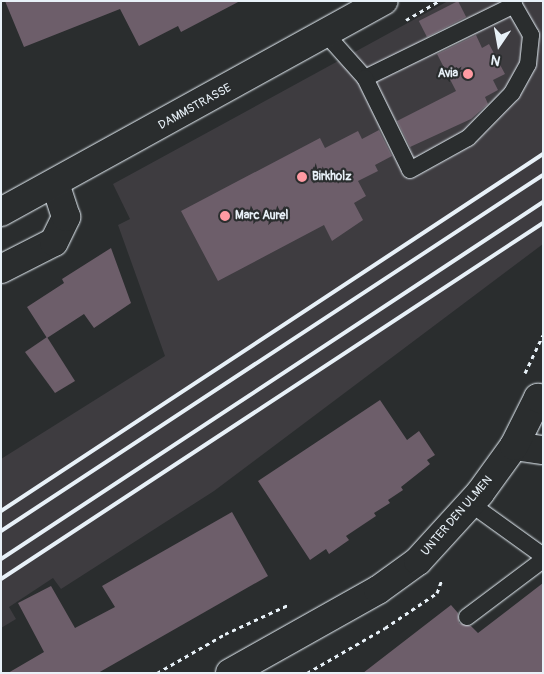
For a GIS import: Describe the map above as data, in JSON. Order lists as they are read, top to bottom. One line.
{"streets":{"street":["DAMMSTRASSE","UNTER DEN ULMEN"]},"places":["Avia","Birkholz","Marc Aurel"],"north":"bottom"}
